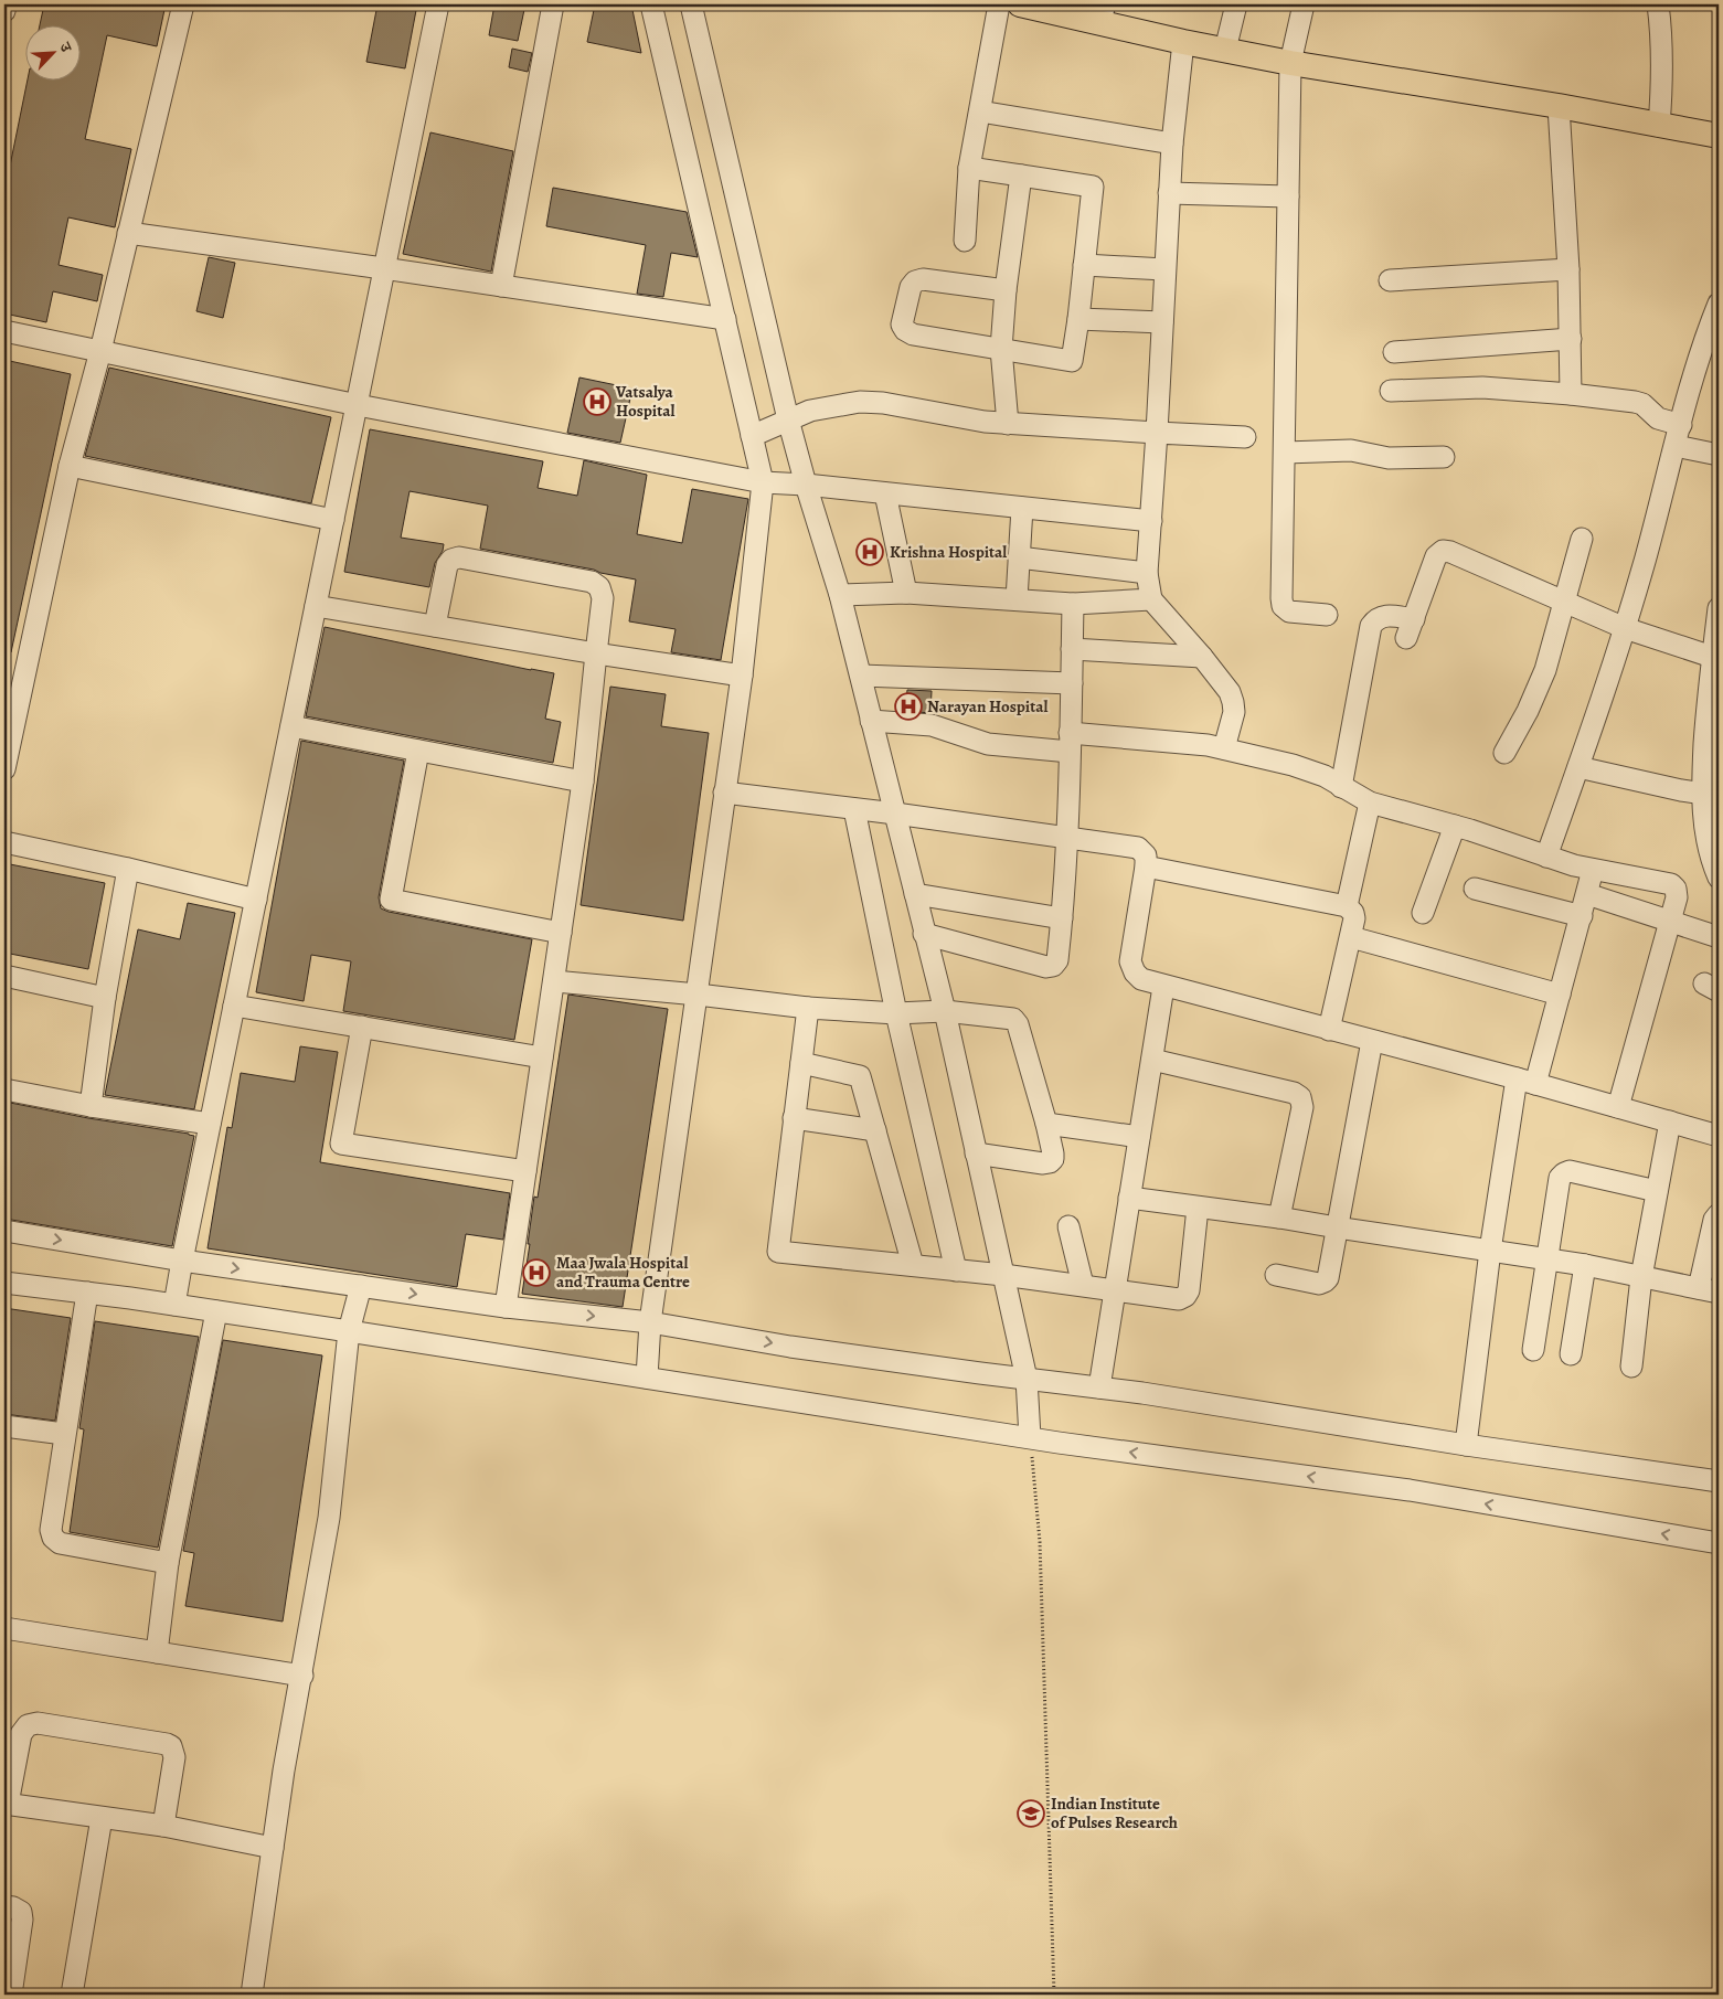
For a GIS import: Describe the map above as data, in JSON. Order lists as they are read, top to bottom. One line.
{"places":{"hospital":["Vatsalya Hospital","Krishna Hospital","Narayan Hospital","Maa Jwala Hospital and Trauma Centre"],"school or university":["Indian Institute of Pulses Research"]},"north":"top right"}
